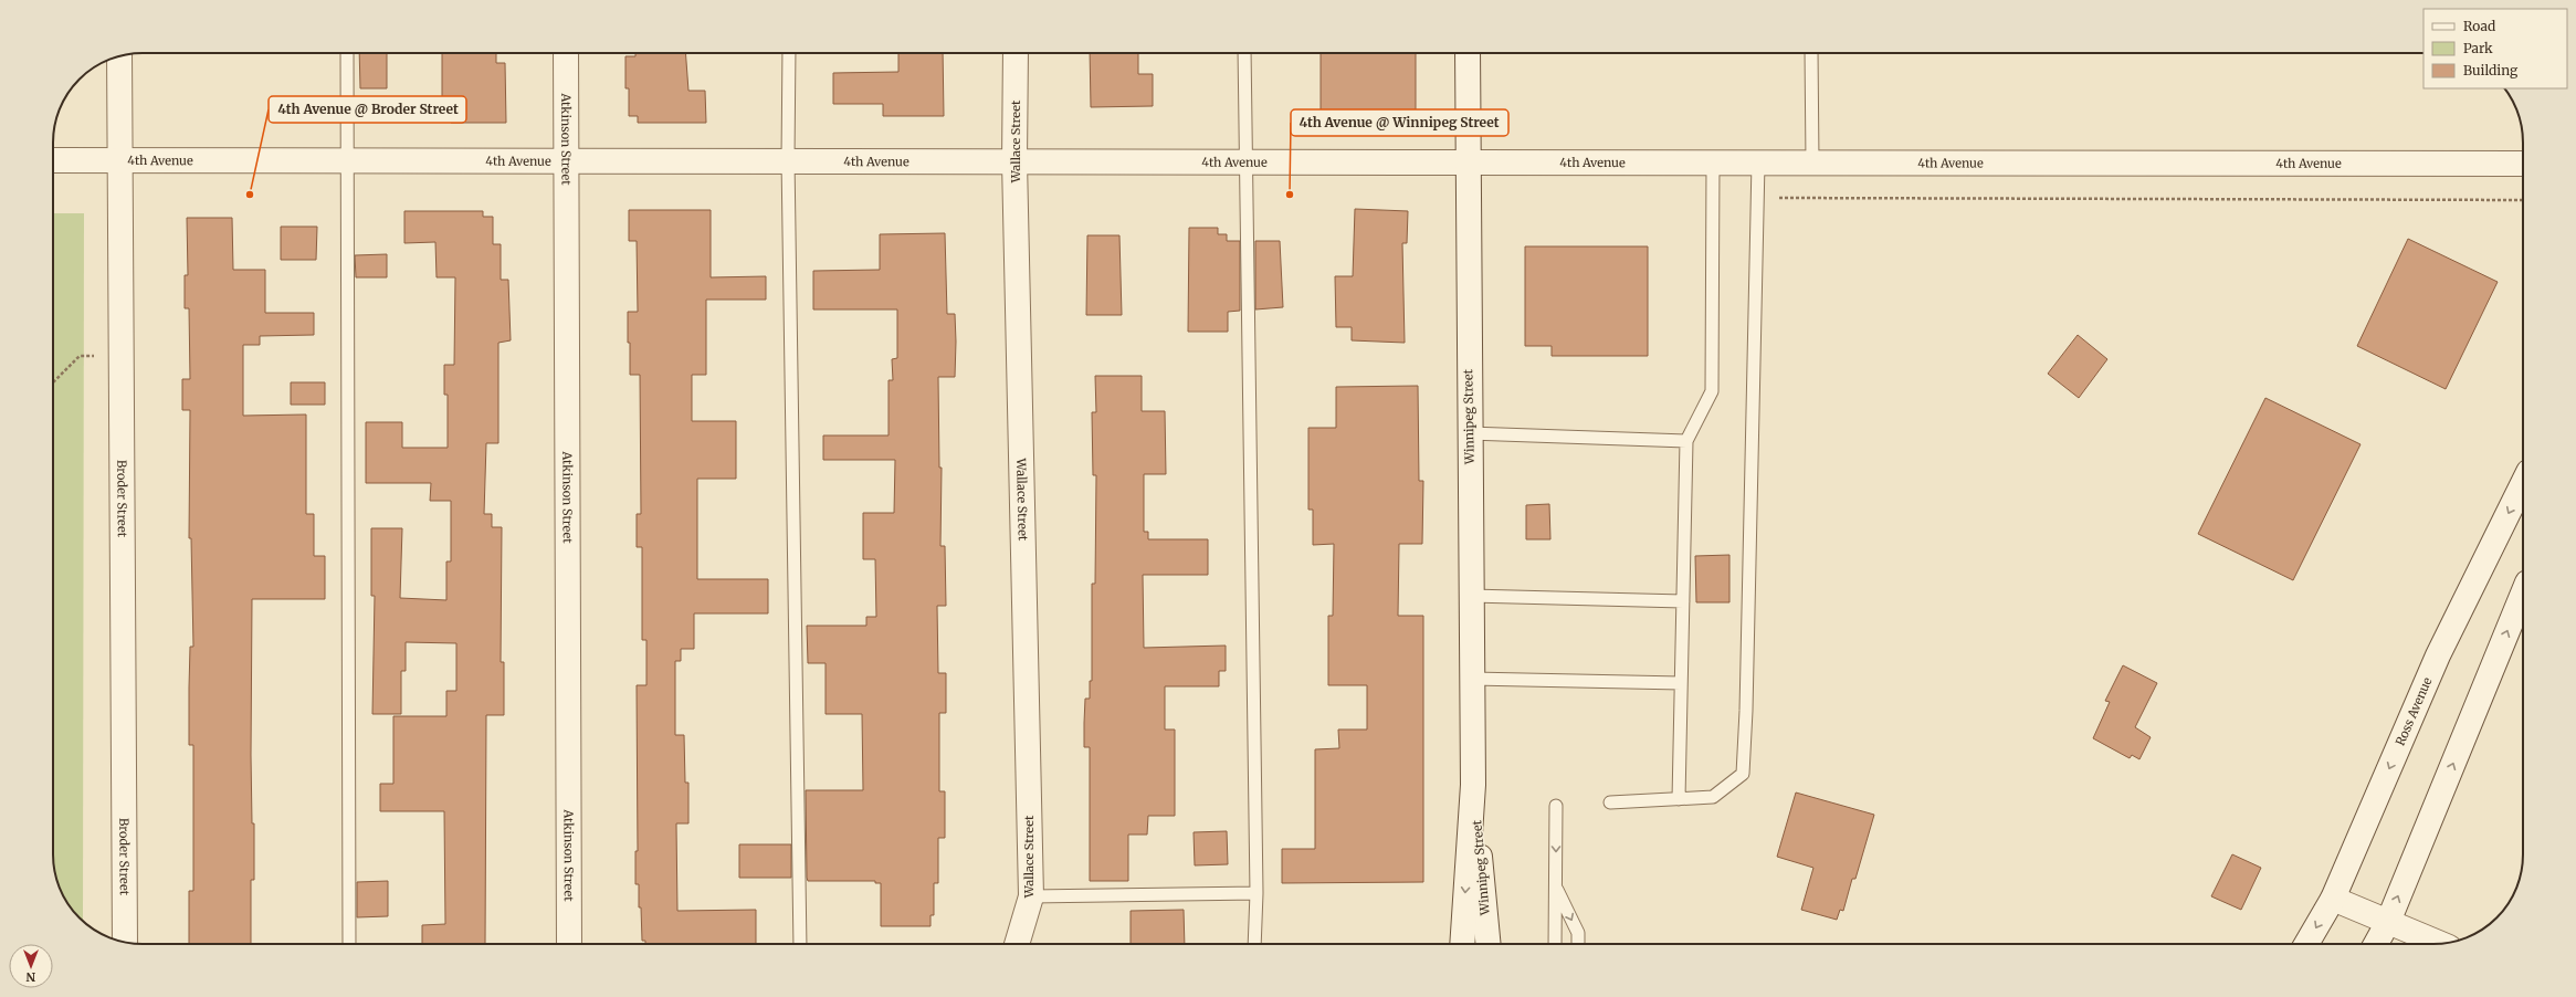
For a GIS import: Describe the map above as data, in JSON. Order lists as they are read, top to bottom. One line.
{"streets":{"street":["Atkinson Street","Wallace Street","4th Avenue","Winnipeg Street","Broder Street","Ross Avenue"]},"crossings":[["Atkinson Street","4th Avenue"],["Wallace Street","4th Avenue"],["4th Avenue","Winnipeg Street"],["4th Avenue","Broder Street"]],"places":["4th Avenue @ Broder Street","4th Avenue @ Winnipeg Street"],"legend":["Road","Park","Building"],"north":"bottom"}
